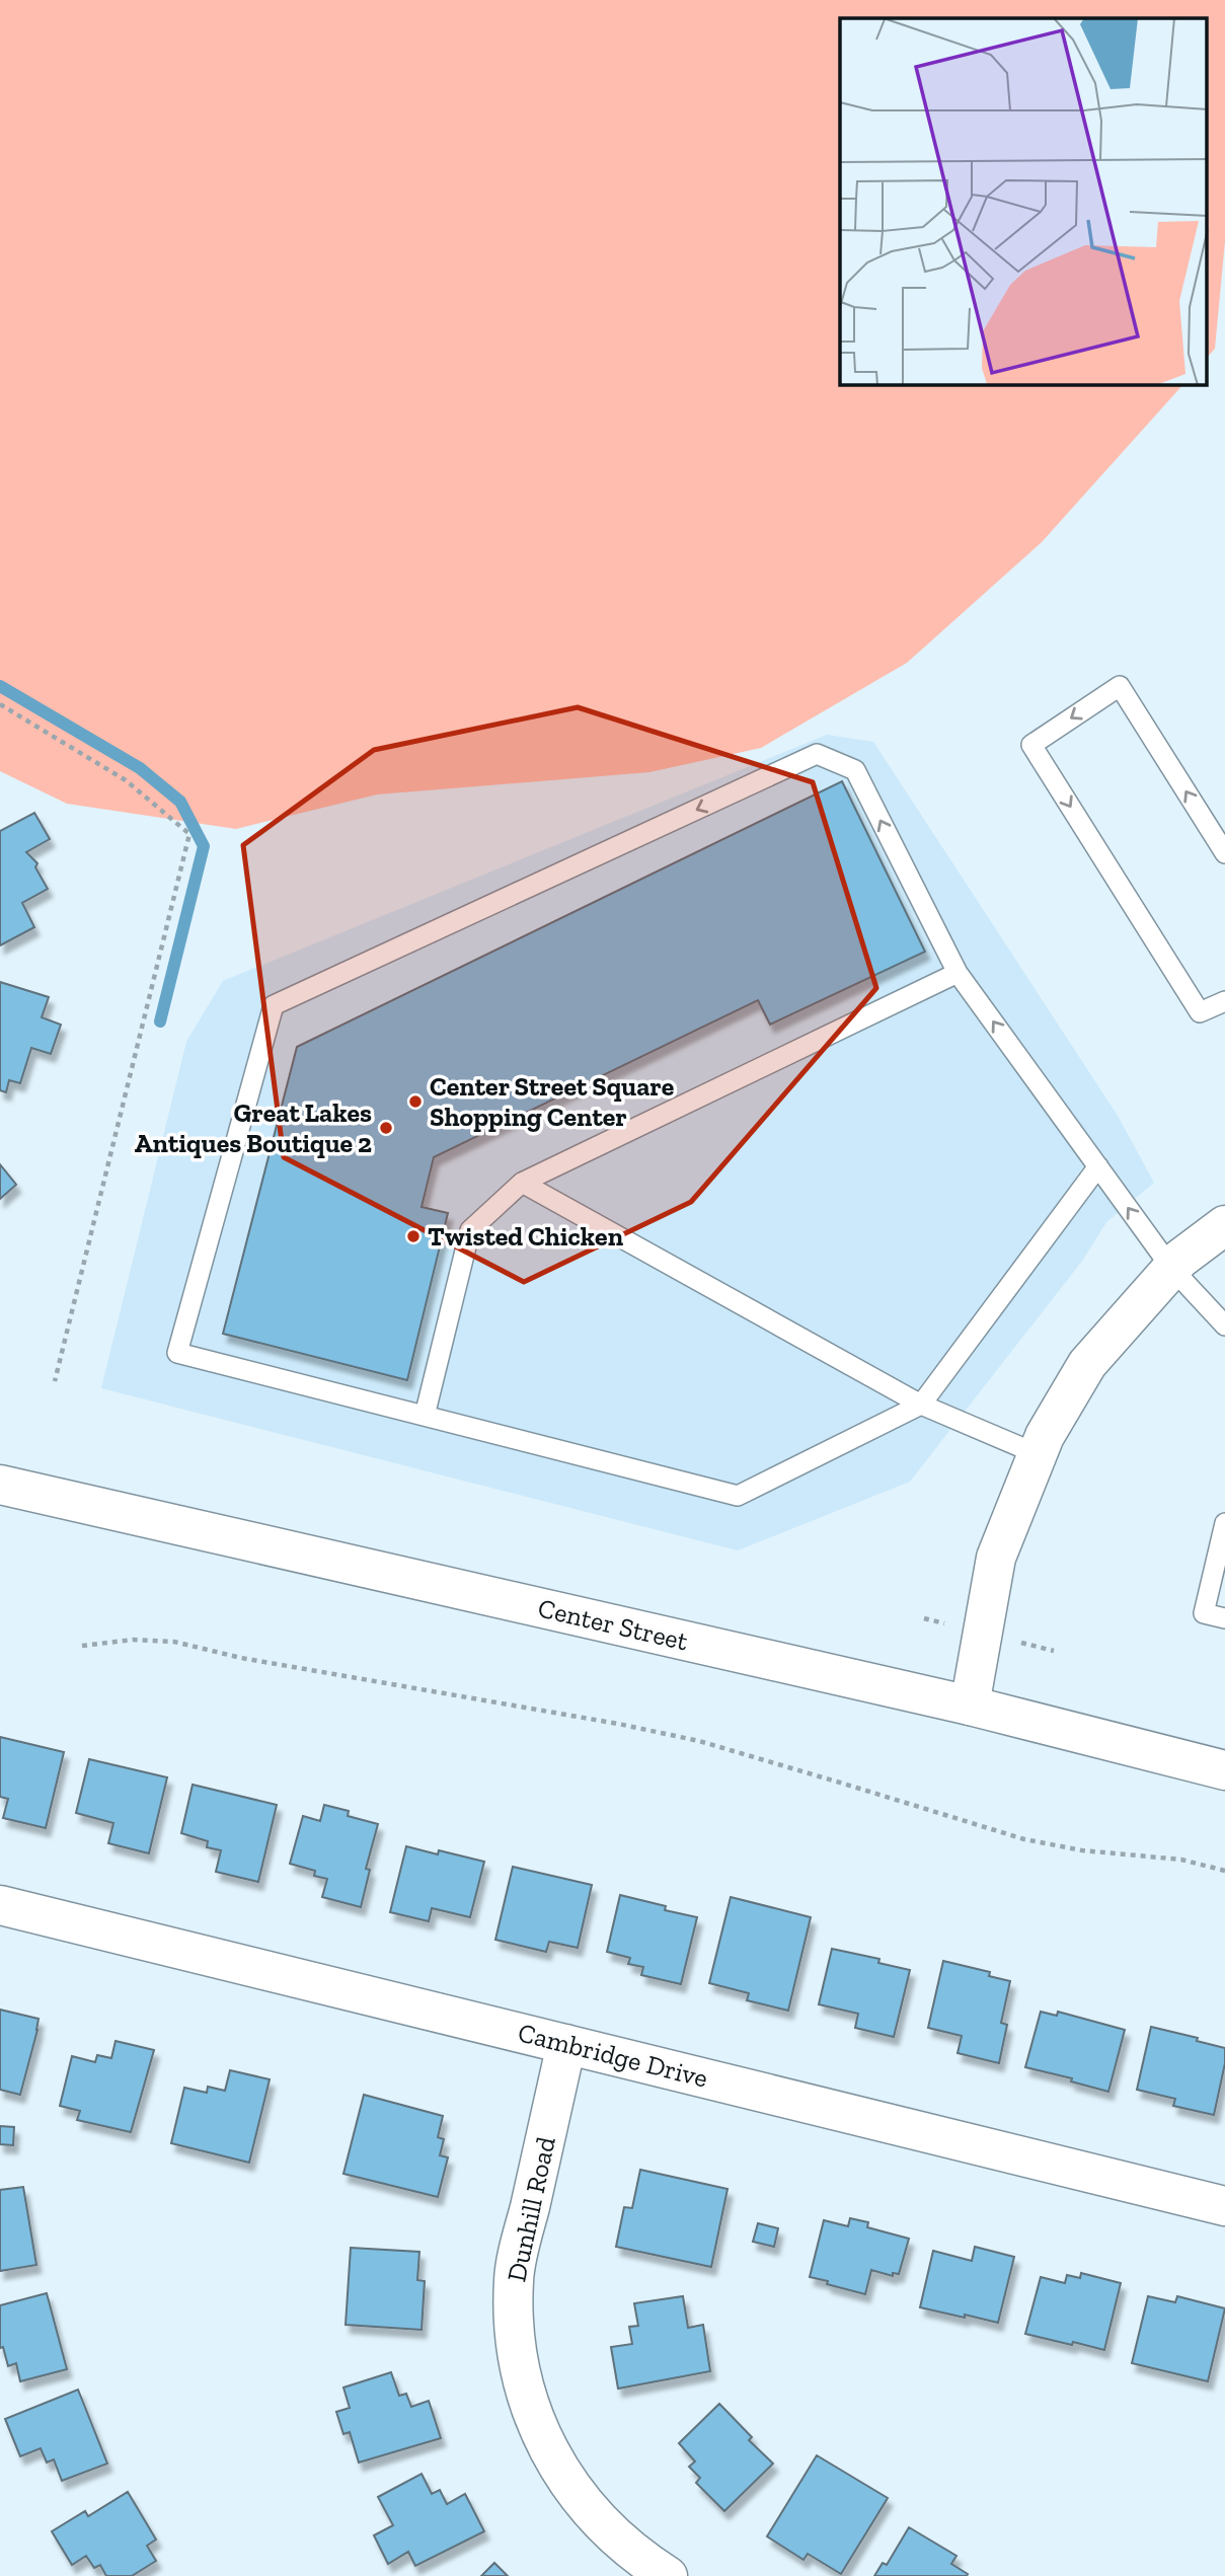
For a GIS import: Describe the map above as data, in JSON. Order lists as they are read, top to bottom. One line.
{"streets":{"street":["Center Street","Cambridge Drive","Dunhill Road"]},"crossings":[["Cambridge Drive","Dunhill Road"]],"places":["Center Street Square Shopping Center","Great Lakes Antiques Boutique 2","Twisted Chicken"]}
